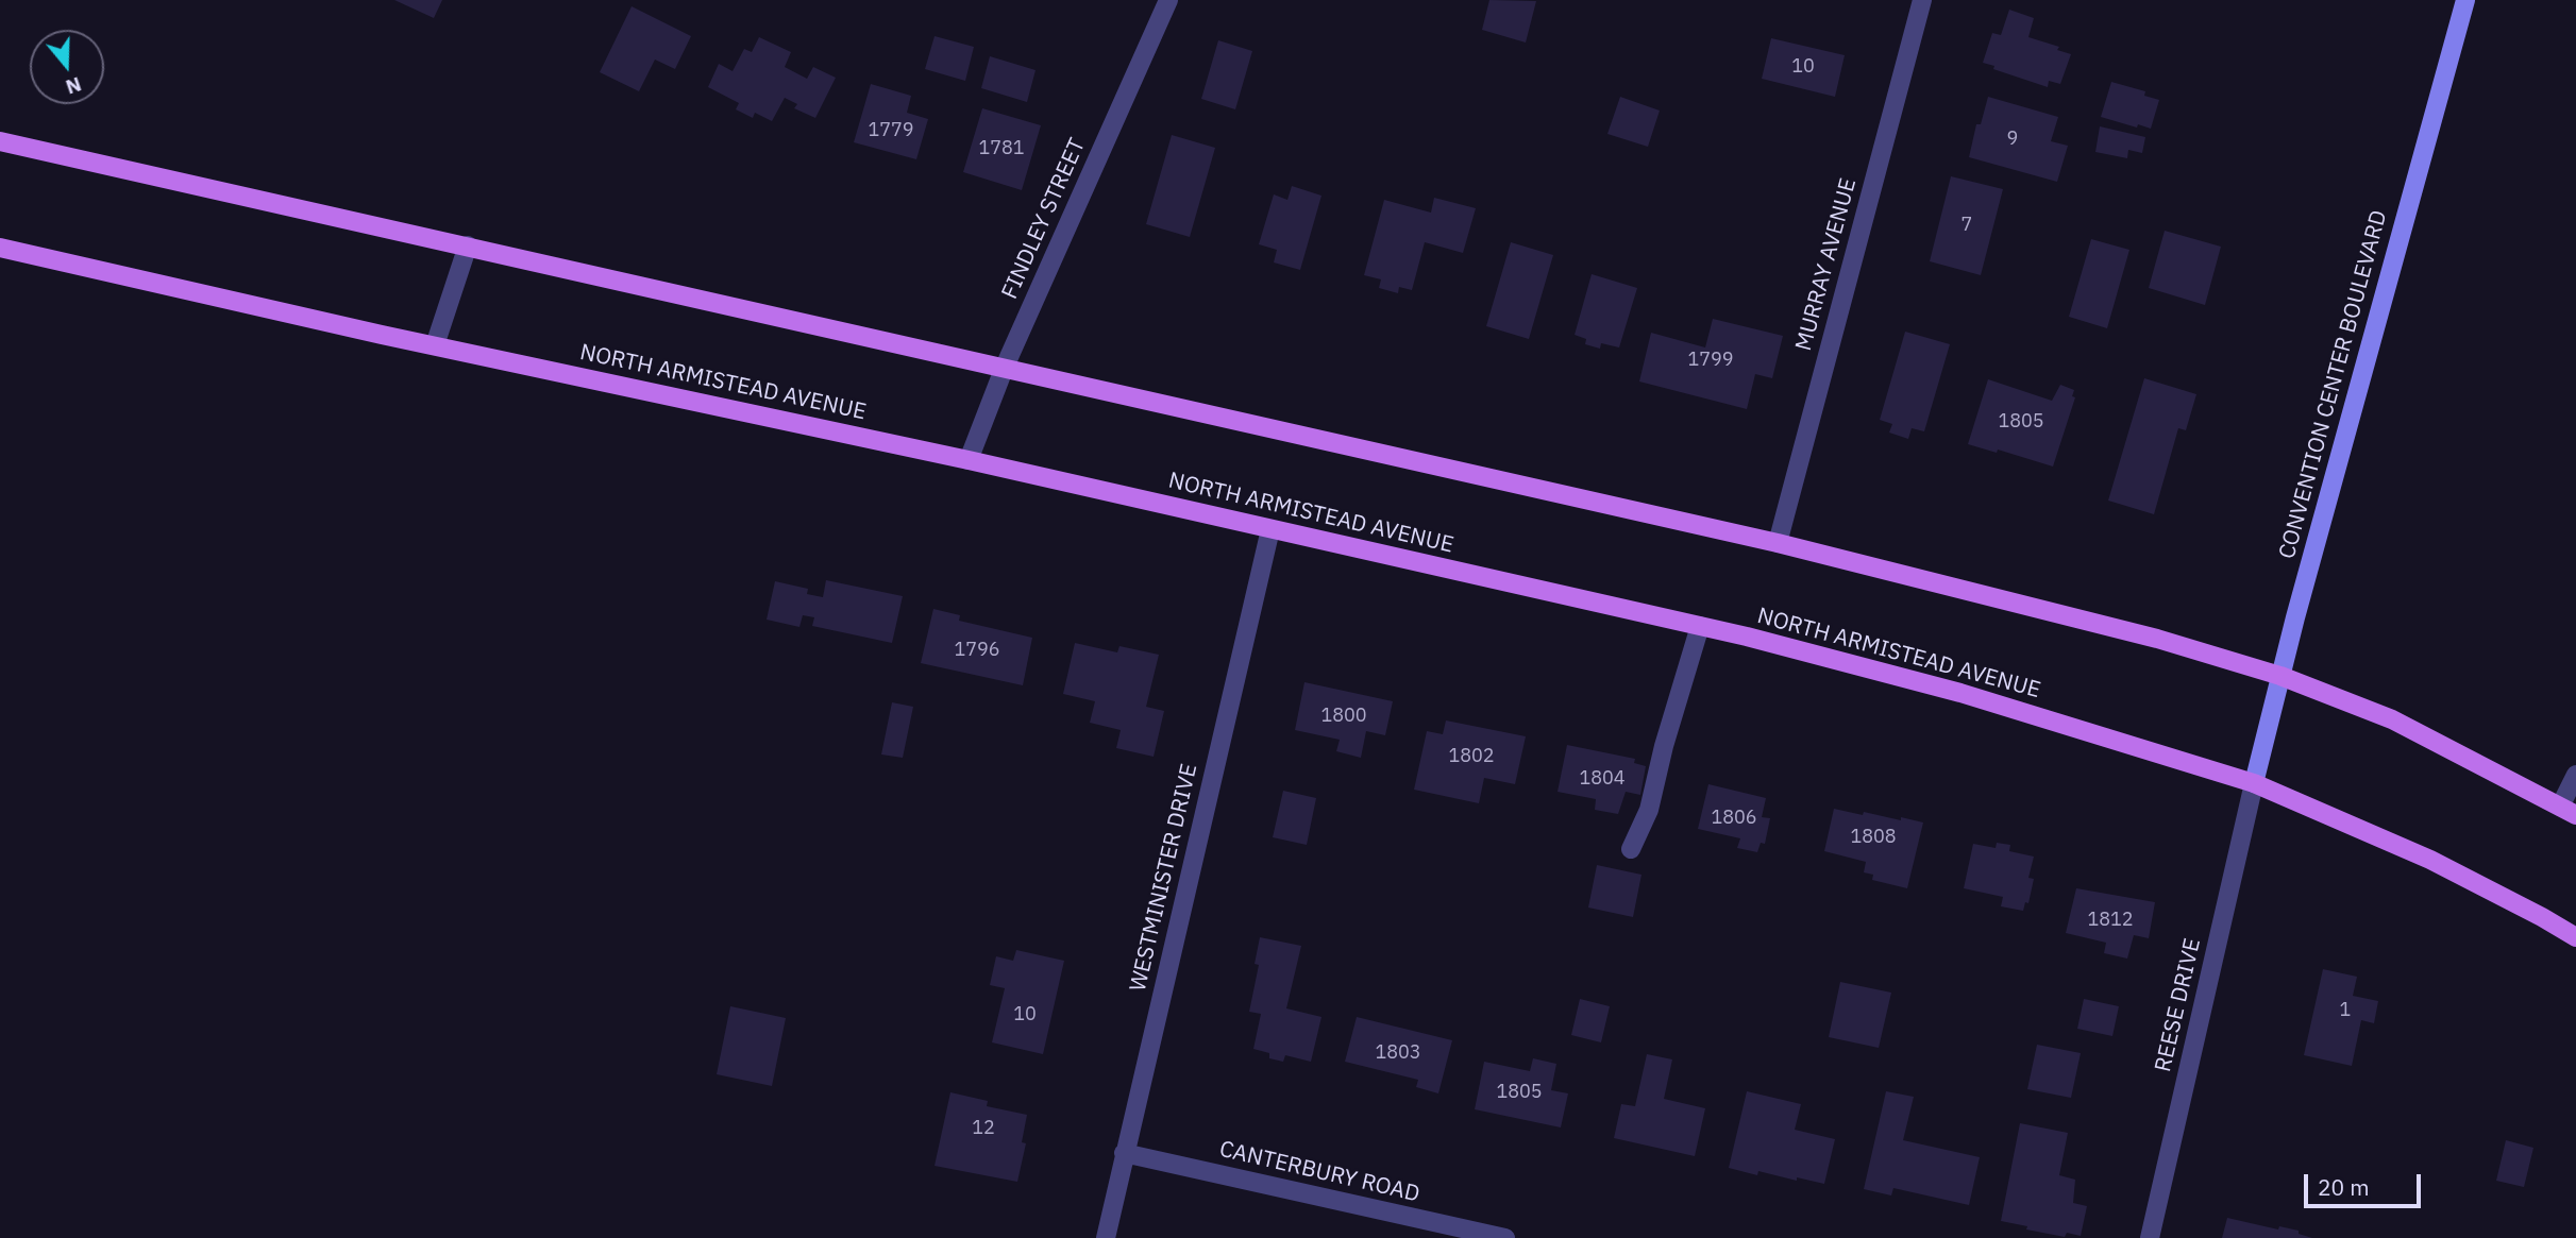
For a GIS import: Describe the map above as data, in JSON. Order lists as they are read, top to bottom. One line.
{"streets":{"main road":["NORTH ARMISTEAD AVENUE"],"street":["FINDLEY STREET","MURRAY AVENUE","CONVENTION CENTER BOULEVARD","WESTMINISTER DRIVE","REESE DRIVE","CANTERBURY ROAD"]},"crossings":[["FINDLEY STREET","NORTH ARMISTEAD AVENUE"],["NORTH ARMISTEAD AVENUE","CONVENTION CENTER BOULEVARD"],["NORTH ARMISTEAD AVENUE","WESTMINISTER DRIVE"],["NORTH ARMISTEAD AVENUE","REESE DRIVE"],["CONVENTION CENTER BOULEVARD","REESE DRIVE"],["WESTMINISTER DRIVE","CANTERBURY ROAD"]],"house_numbers":["10","1779","9","1781","7","1799","1805","1796","1800","1802","1804","1806","1808","1812","1","10","1803","1805","12"],"scale_bar":"20 m","north":"bottom"}
